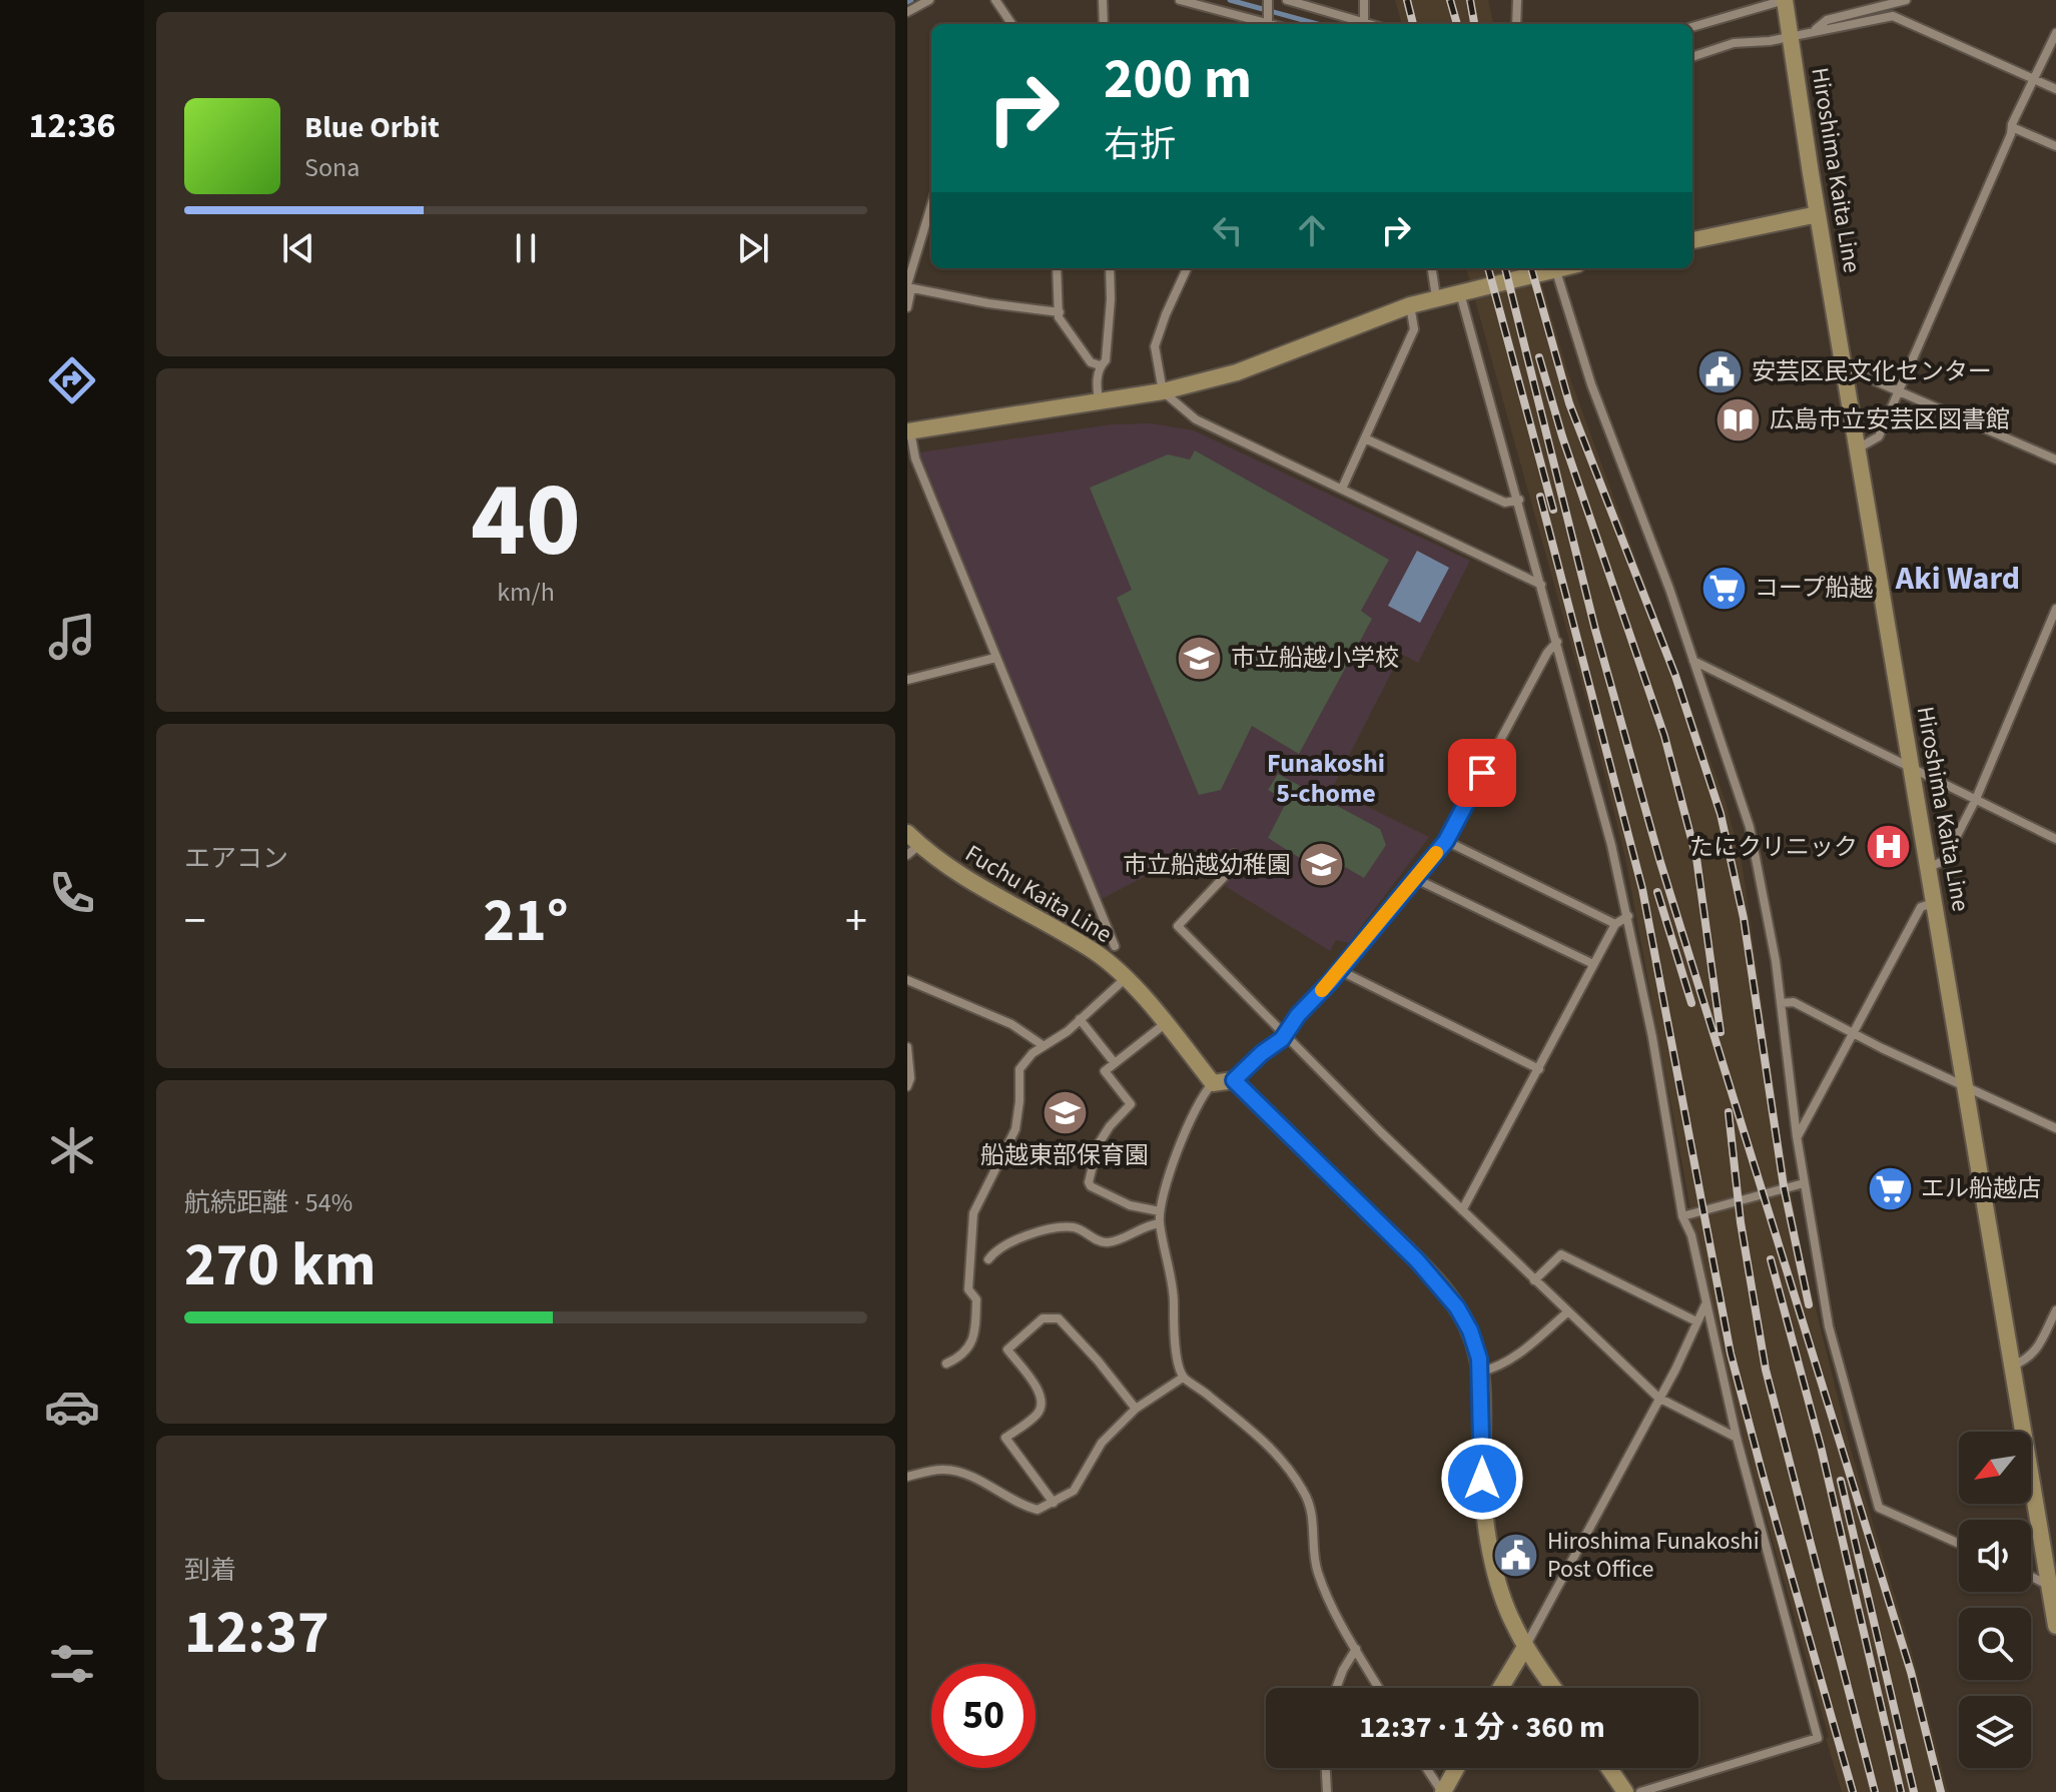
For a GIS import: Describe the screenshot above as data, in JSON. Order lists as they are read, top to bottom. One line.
{"streets":{"main road":["Hiroshima Kaita Line","Fuchu Kaita Line"]},"districts":["Aki Ward","Funakoshi 5-chome"],"places":{"public building":["安芸区民文化センター","Hiroshima Funakoshi Post Office"],"library":["広島市立安芸区図書館"],"supermarket":["コープ船越","エル船越店"],"school or university":["市立船越小学校","市立船越幼稚園","船越東部保育園"],"hospital":["たにクリニック"]},"north":"bottom left","page":{"tabs":"12:36","turn":["200 m","右折"],"song":["Blue Orbit","Sona"],"tile":[["40","km/h"],"エアコン",["航続距離 · 54%","270 km"],["到着","12:37"]],"heat":["−","21°","+"],"limit":"50","trip":"12:37 · 1 分 · 360 m"}}
